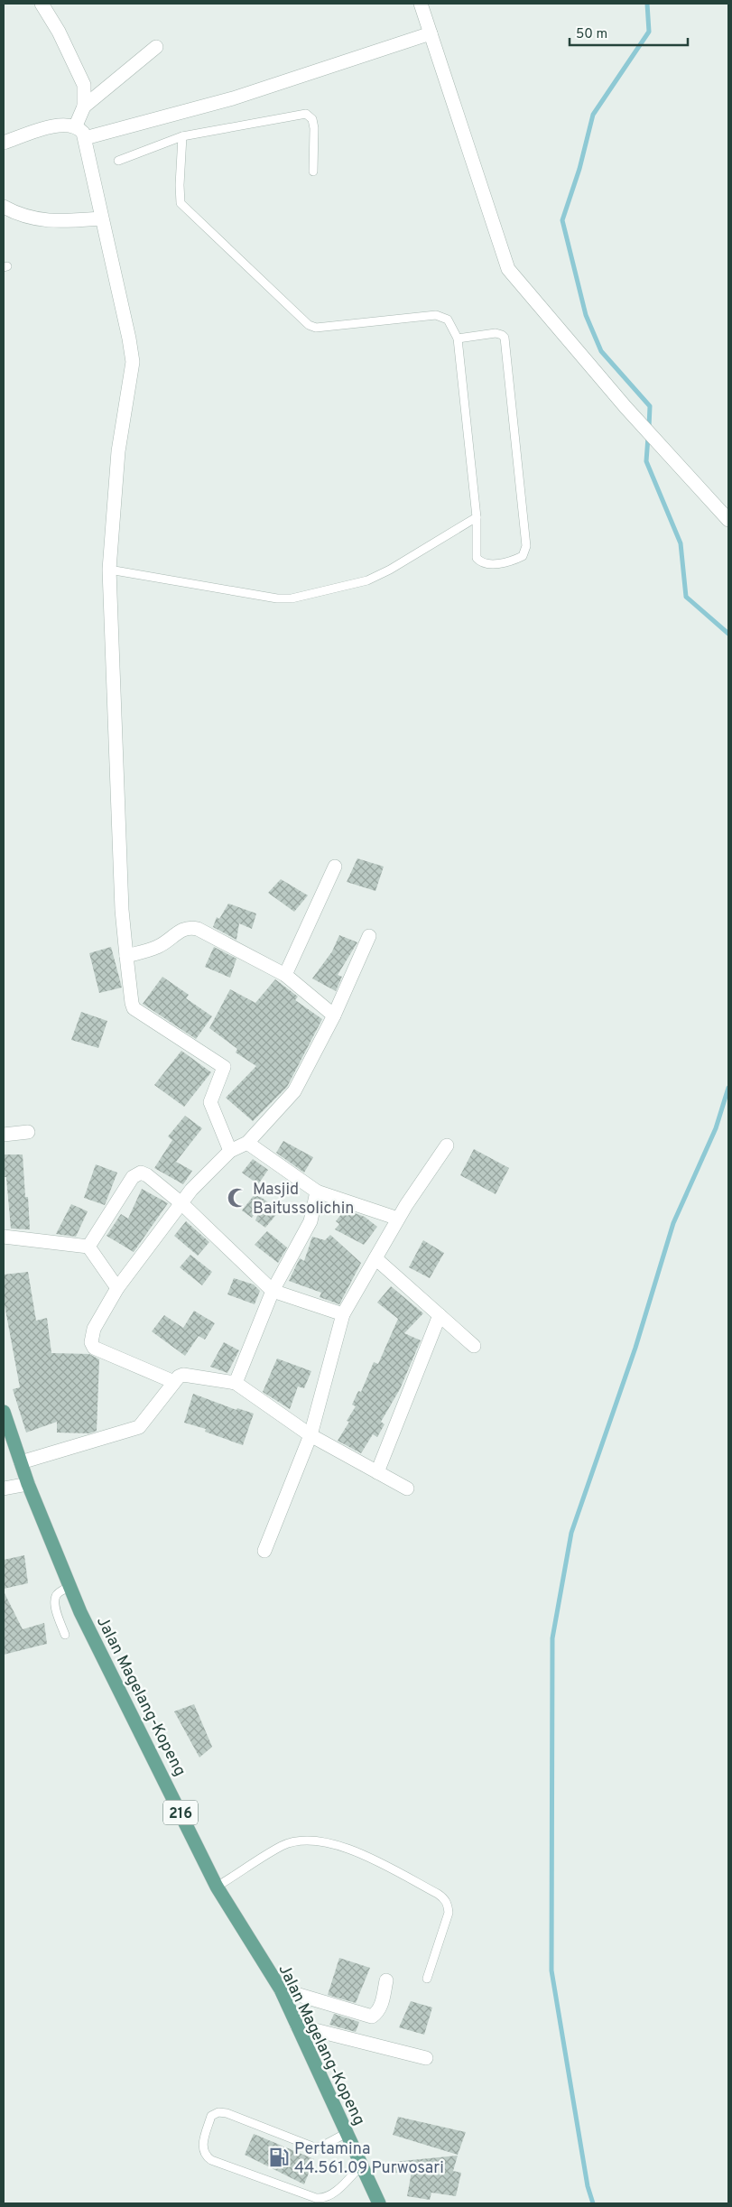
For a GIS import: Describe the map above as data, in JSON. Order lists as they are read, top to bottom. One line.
{"streets":{"main road":["Jalan Magelang-Kopeng","216"]},"places":{"mosque":["Masjid Baitussolichin"],"fuel station":["Pertamina 44.561.09 Purwosari"]},"scale_bar":"50 m"}
